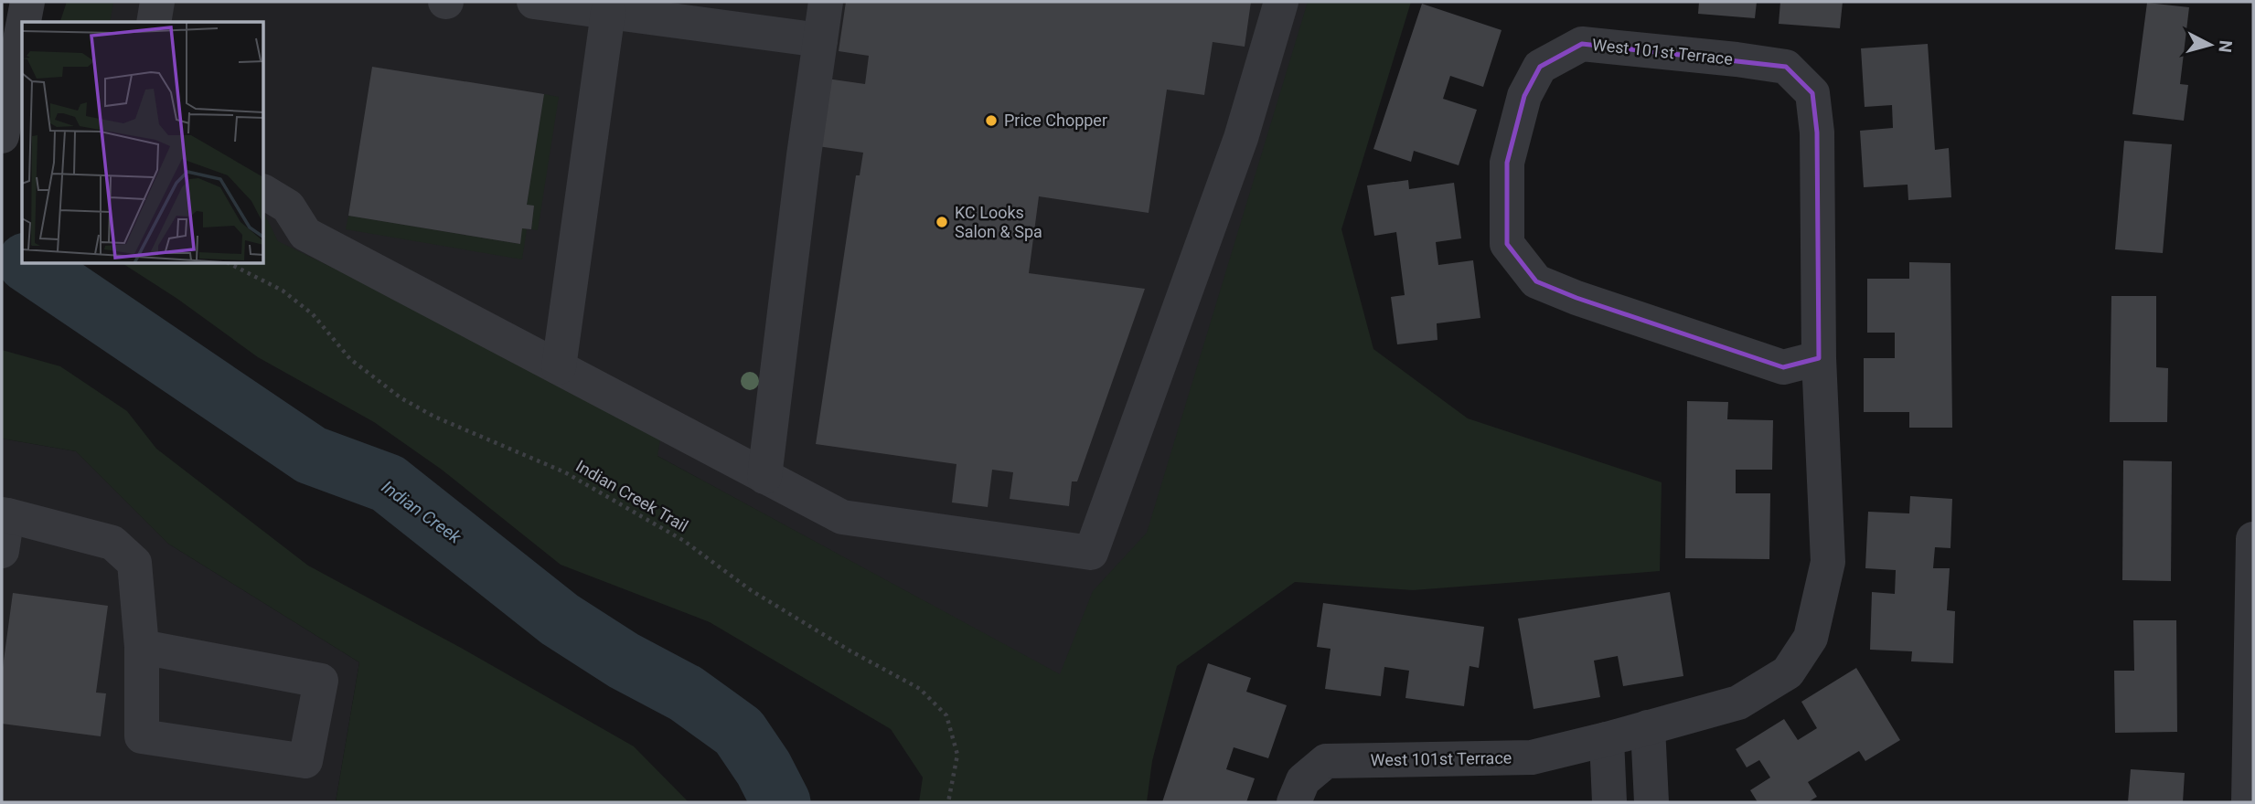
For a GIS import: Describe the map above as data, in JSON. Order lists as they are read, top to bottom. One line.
{"streets":{"street":["West 101st Terrace"],"path":["Indian Creek Trail"]},"water":["Indian Creek"],"places":["Price Chopper","KC Looks Salon & Spa"],"north":"right"}
